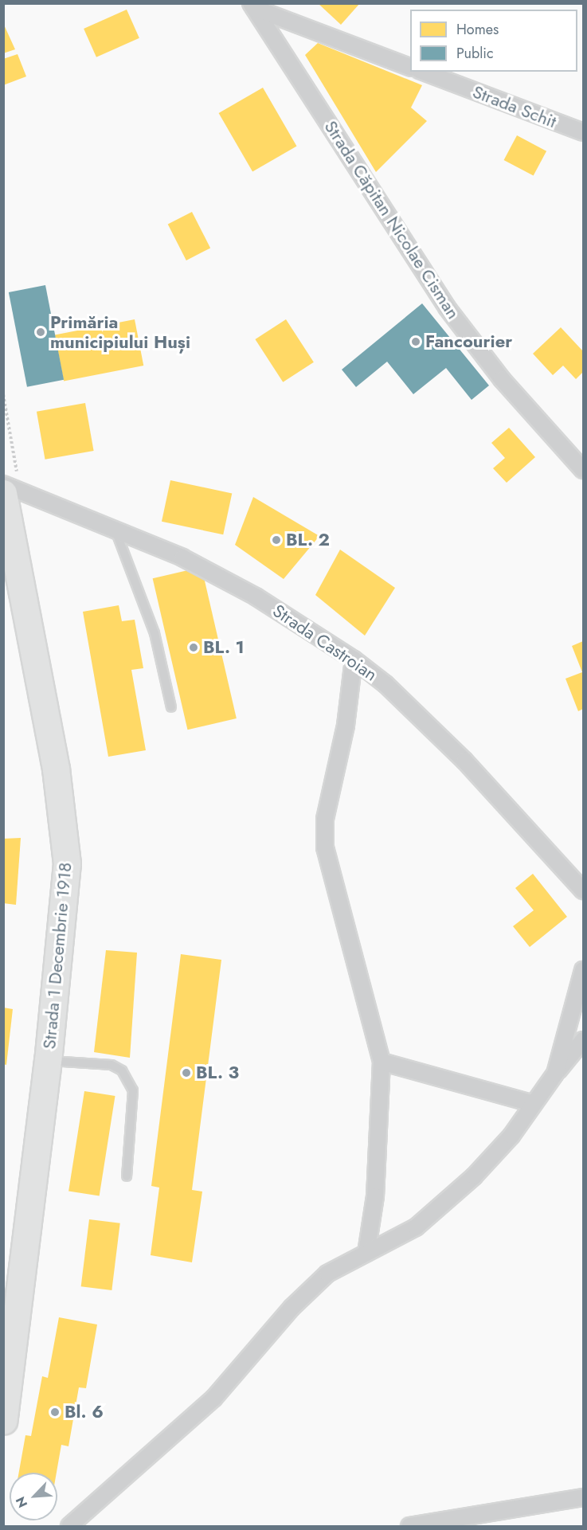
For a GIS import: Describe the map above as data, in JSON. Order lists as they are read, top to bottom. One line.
{"streets":{"highway":["Strada 1 Decembrie 1918"],"street":["Strada Schit","Strada Căpitan Nicolae Cisman","Strada Castroian"]},"crossings":[["Strada Castroian","Strada 1 Decembrie 1918"]],"places":["Primăria municipiului Huși","Fancourier","BL. 2","BL. 1","BL. 3","Bl. 6"],"legend":["Homes","Public"],"north":"bottom left"}
